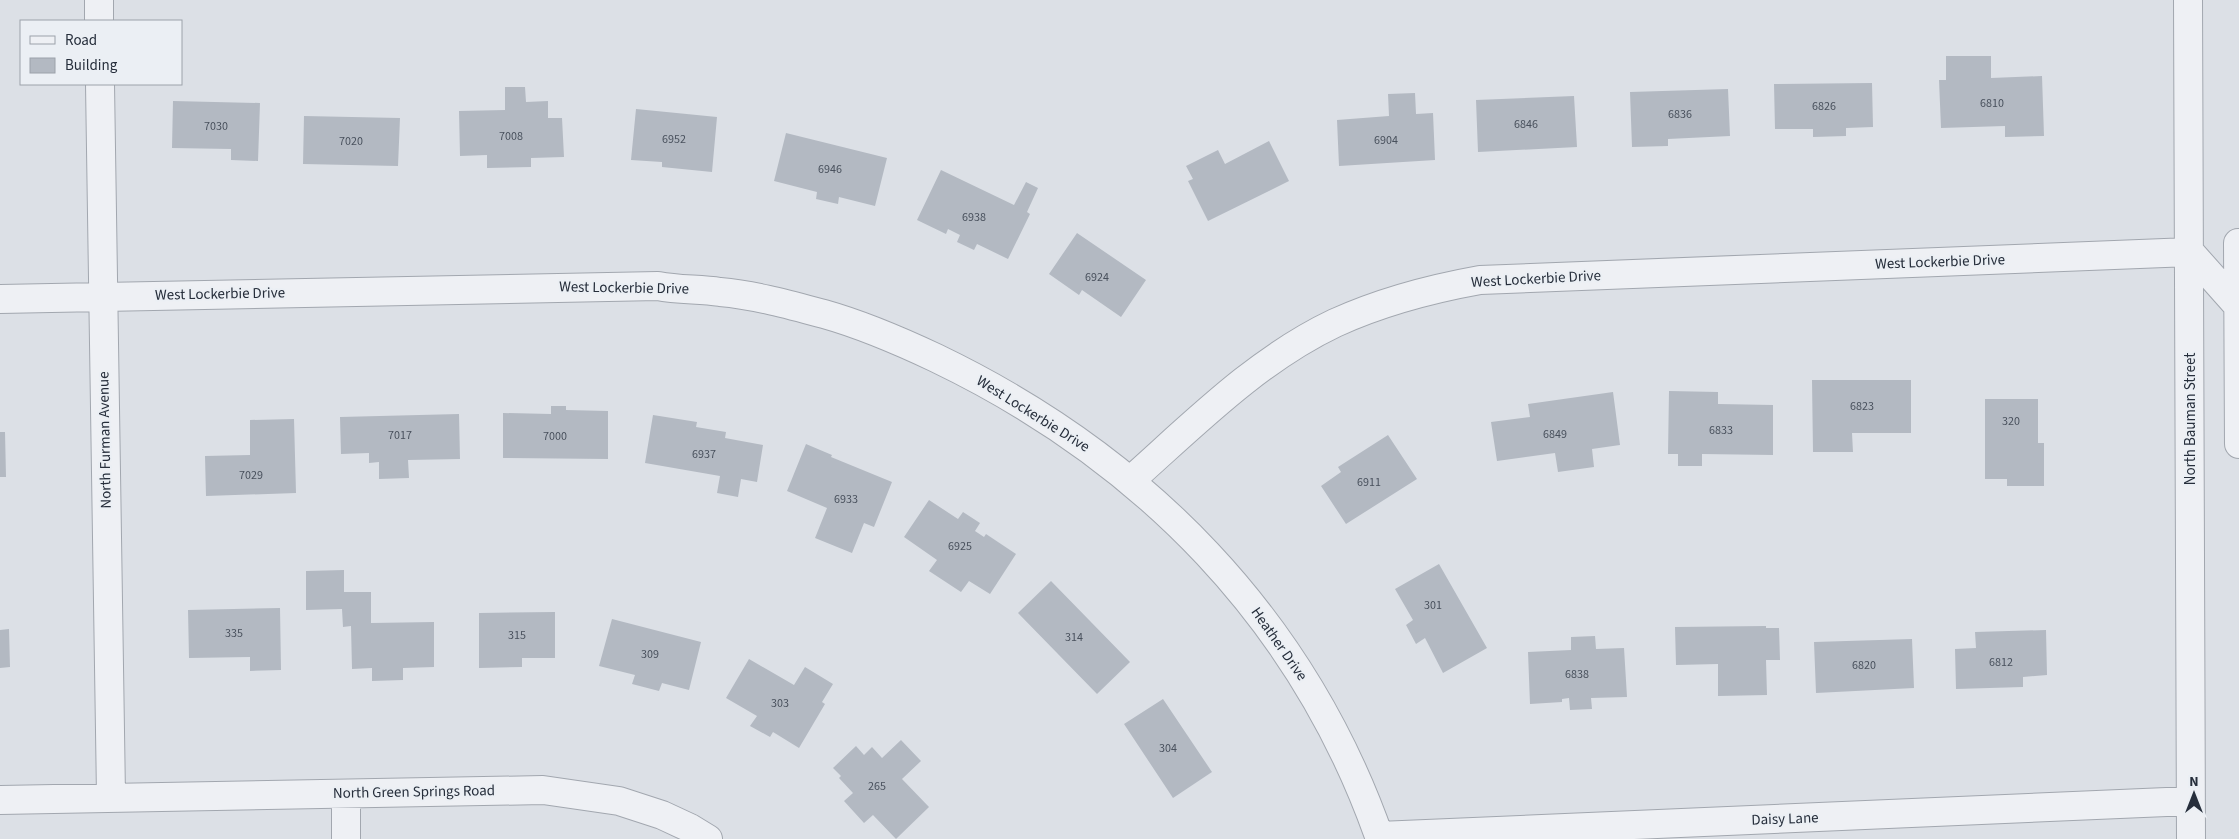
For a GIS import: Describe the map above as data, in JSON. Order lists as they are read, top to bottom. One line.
{"streets":{"street":["West Lockerbie Drive","North Bauman Street","North Furman Avenue","Heather Drive","North Green Springs Road","Daisy Lane"]},"crossings":[["West Lockerbie Drive","North Bauman Street"],["West Lockerbie Drive","North Furman Avenue"],["West Lockerbie Drive","Heather Drive"],["North Bauman Street","Daisy Lane"],["North Furman Avenue","North Green Springs Road"],["Heather Drive","Daisy Lane"]],"house_numbers":["6810","6826","6836","6846","7030","7008","6952","6904","7020","6946","6938","6924","6823","320","6833","6849","7017","7000","6937","7029","6911","6933","6925","301","335","315","314","309","6812","6820","6838","303","304","265"],"legend":["Road","Building"],"north":"top"}
